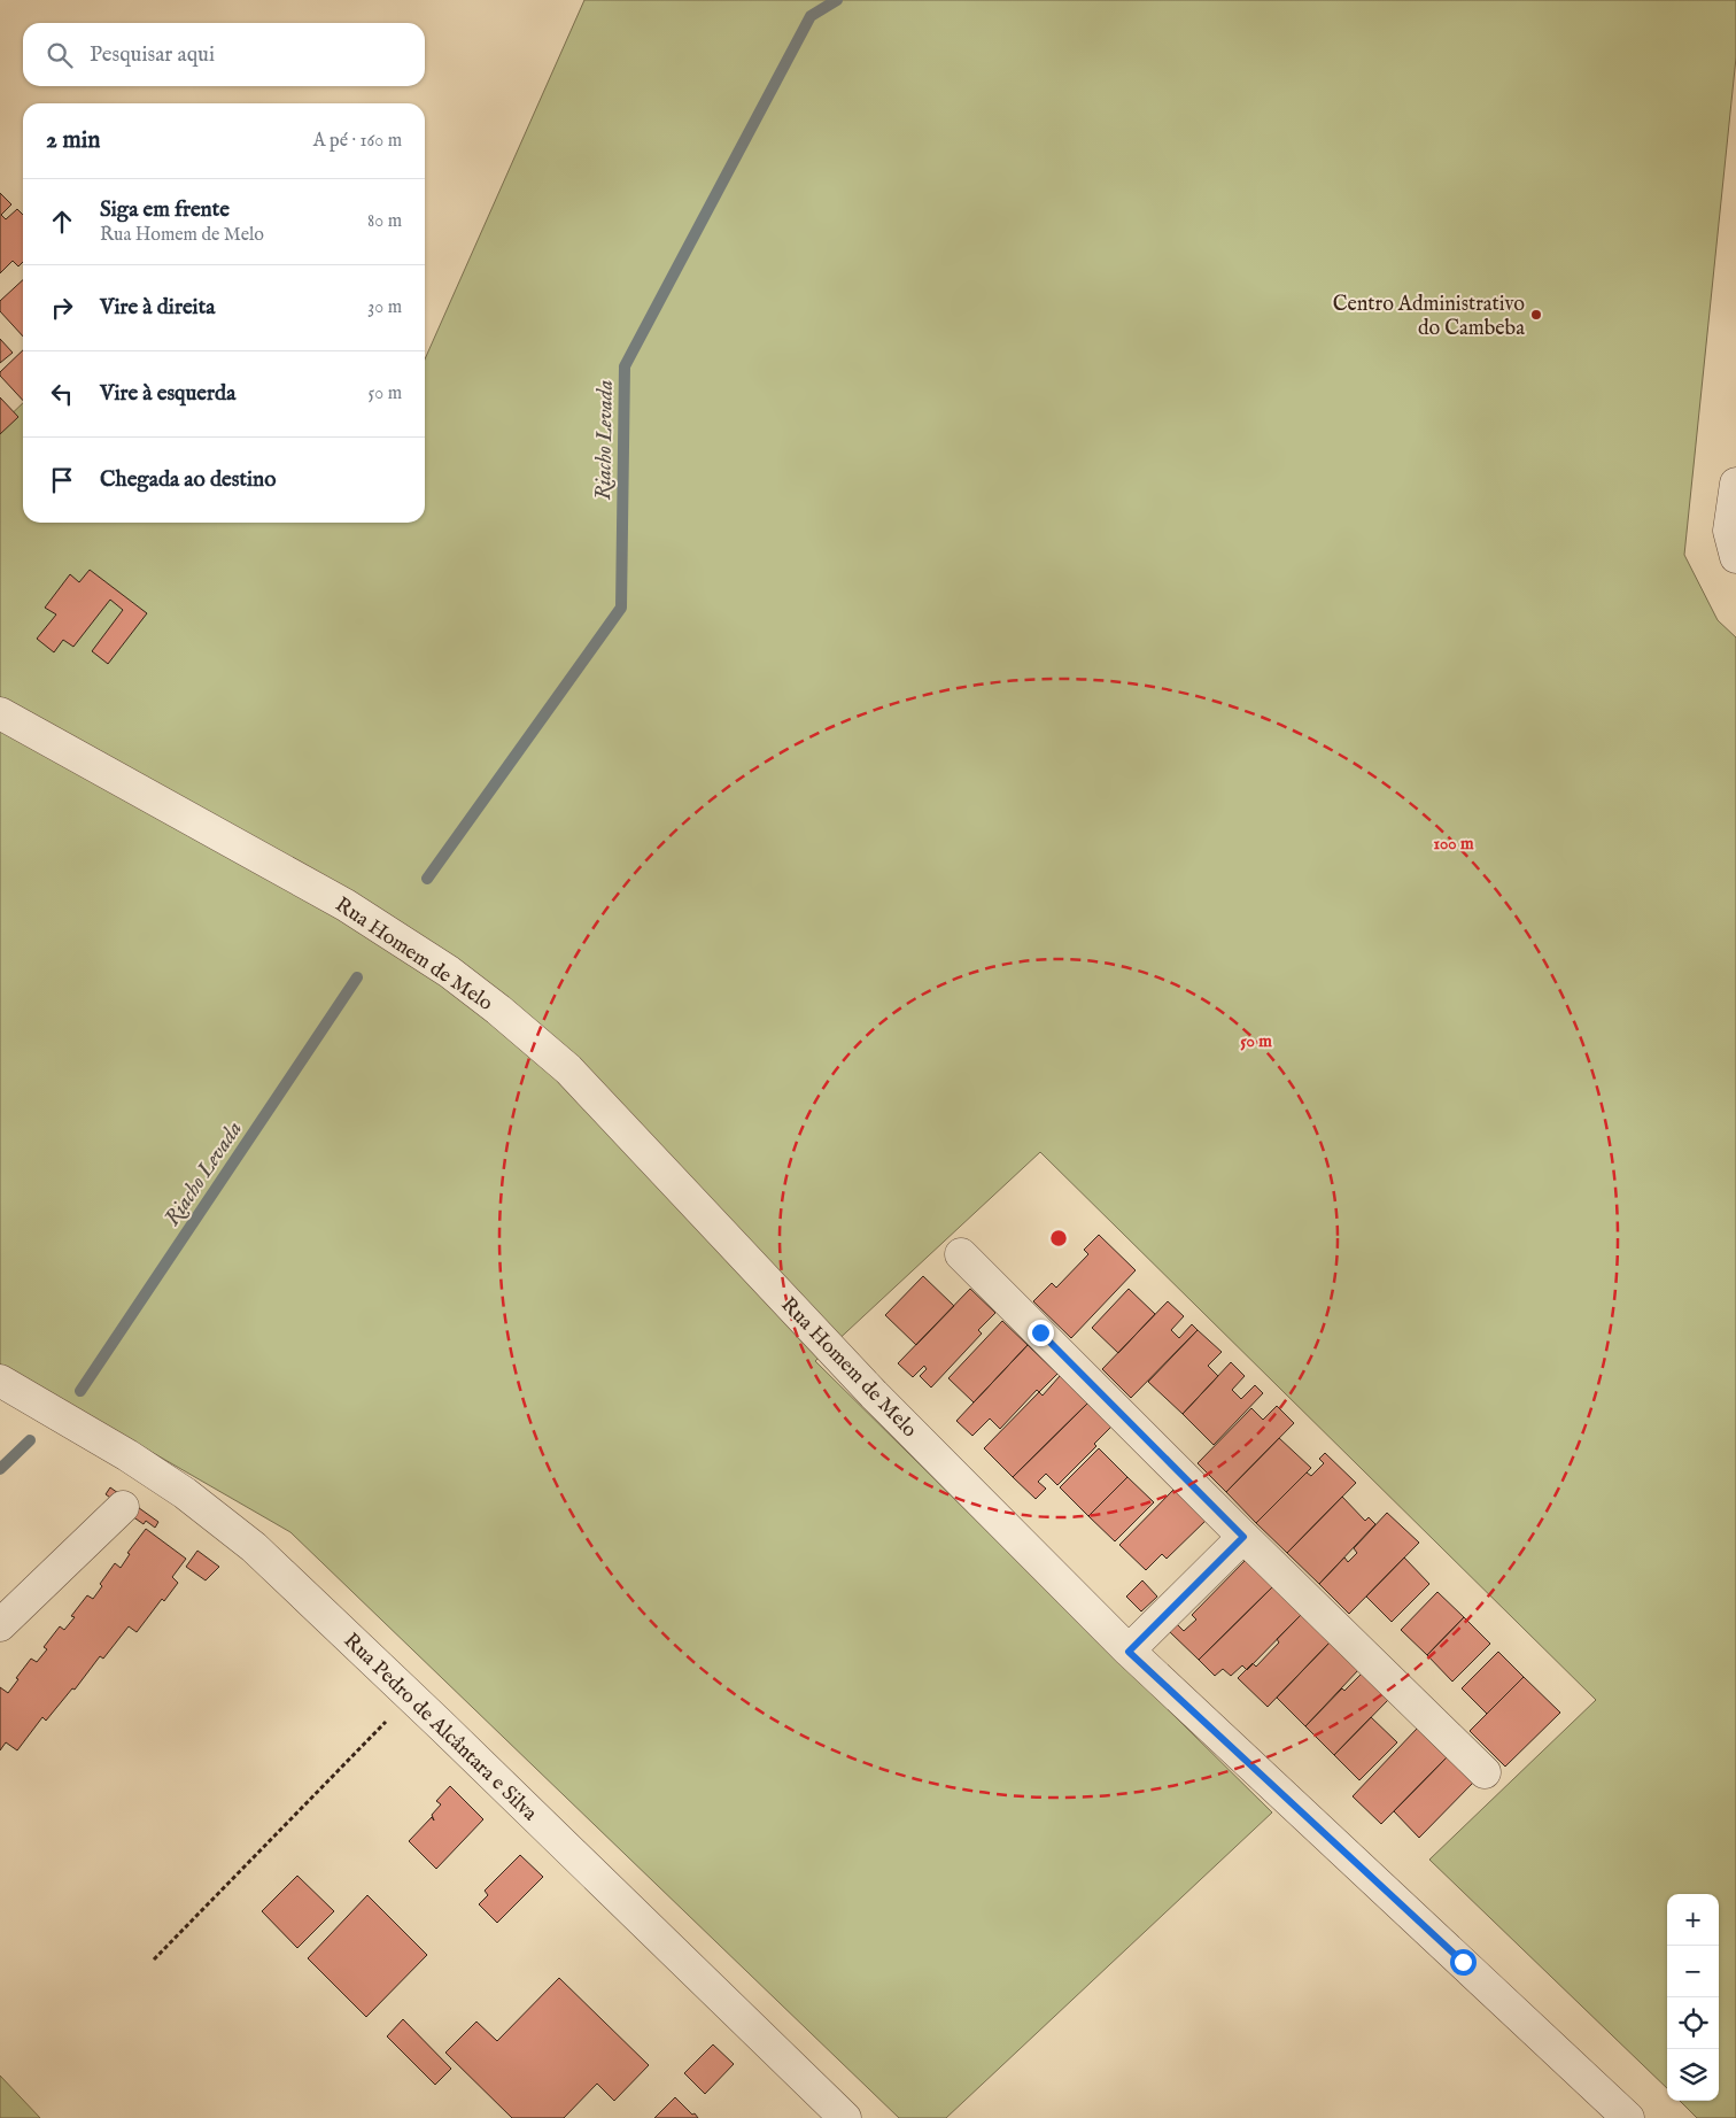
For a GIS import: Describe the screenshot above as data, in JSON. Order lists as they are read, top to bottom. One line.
{"streets":{"street":["Rua Homem de Melo","Rua Pedro de Alcântara e Silva"]},"water":["Riacho Levada"],"places":["Centro Administrativo do Cambeba"],"page":{"search":"Pesquisar aqui","heading":["2 min","A pé · 160 m"],"list":[["Siga em frente","Rua Homem de Melo","80 m"],["Vire à direita","30 m"],["Vire à esquerda","50 m"],"Chegada ao destino"],"map_buttons":["+","−"]},"rings":["100 m","50 m"]}
